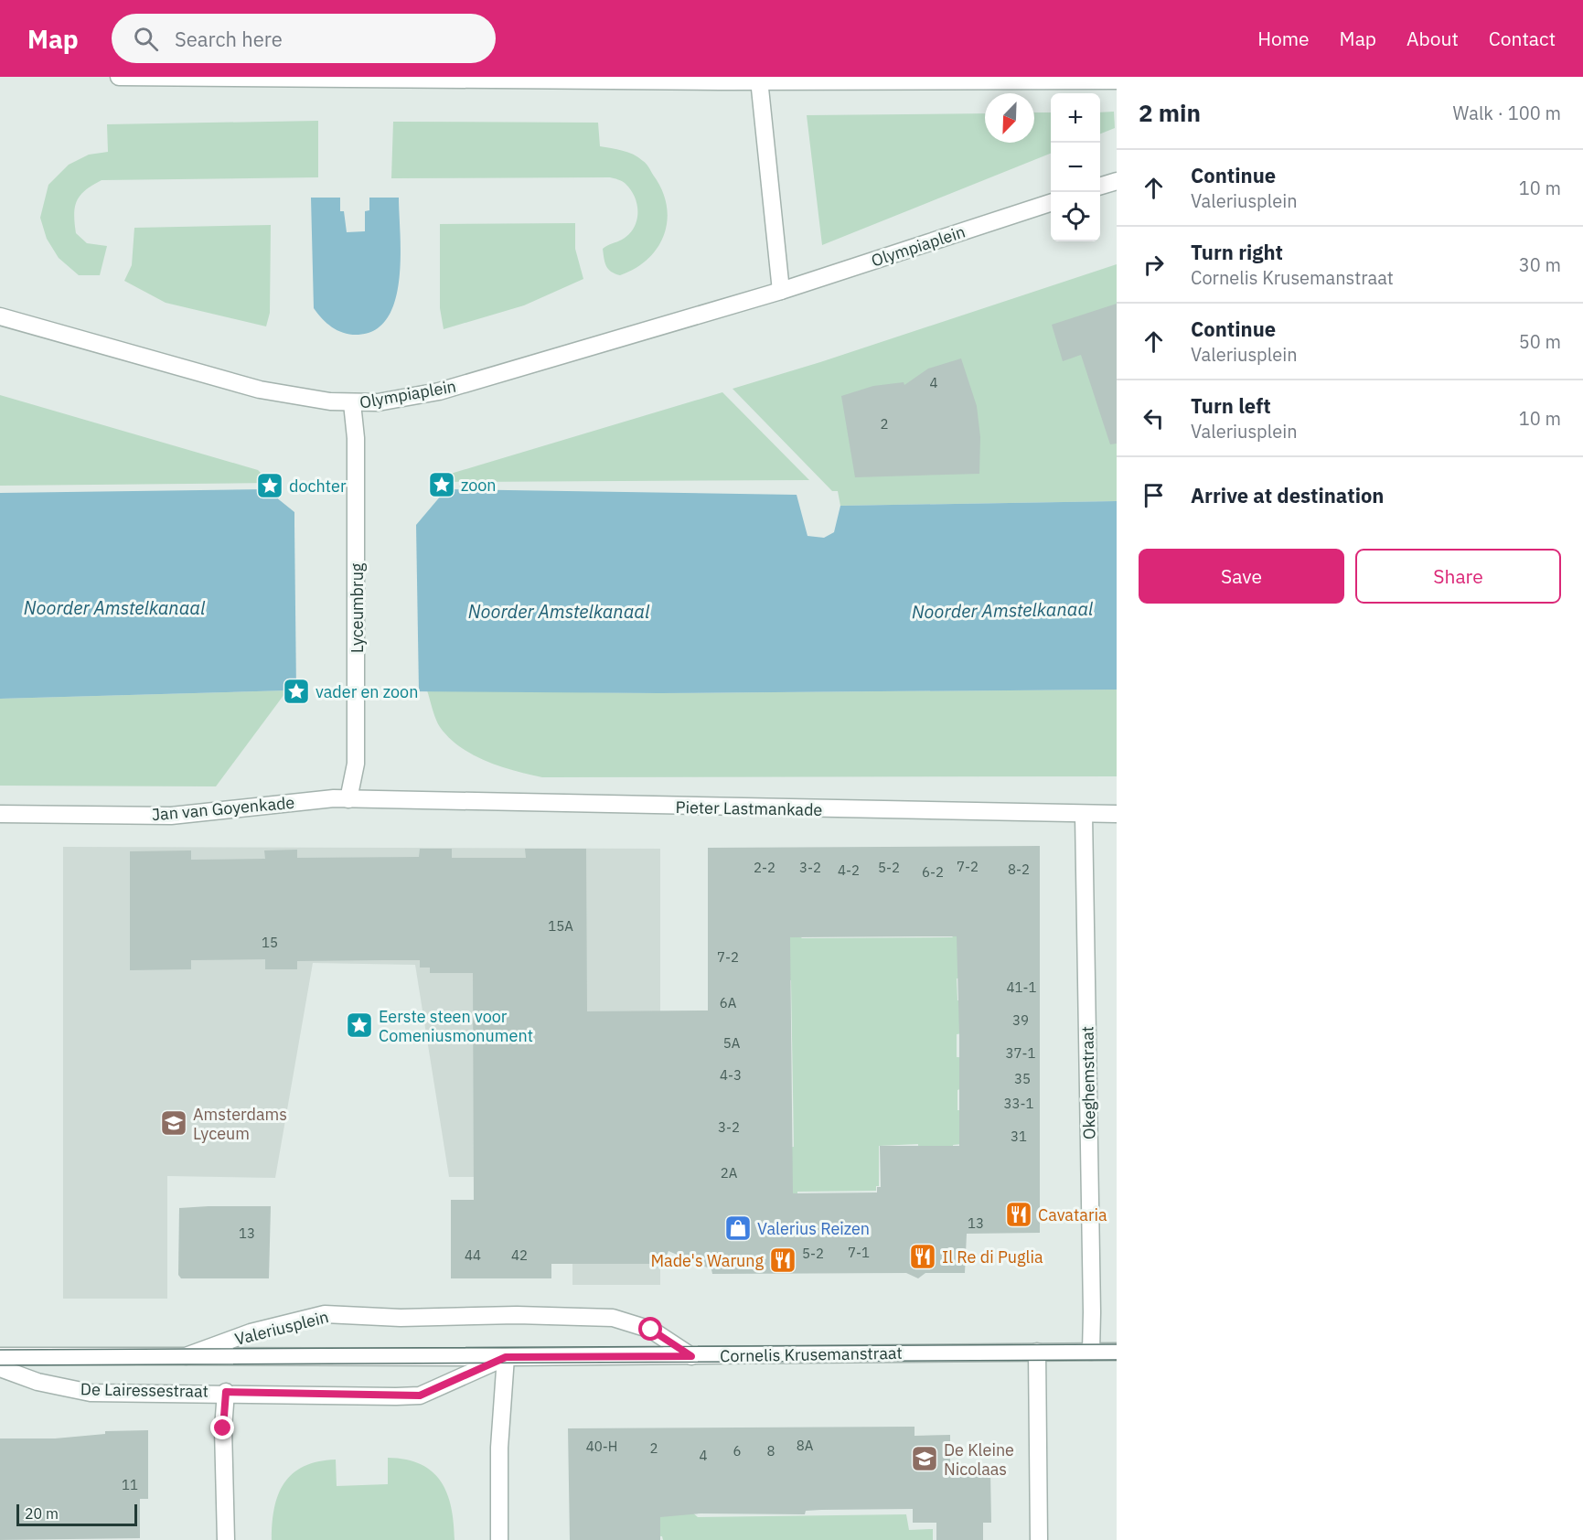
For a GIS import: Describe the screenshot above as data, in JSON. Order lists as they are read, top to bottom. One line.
{"streets":{"street":["Olympiaplein","Lyceumbrug","Jan van Goyenkade","Pieter Lastmankade","Okeghemstraat","Valeriusplein","Cornelis Krusemanstraat","De Lairessestraat"]},"crossings":[["Olympiaplein","Lyceumbrug"],["Lyceumbrug","Jan van Goyenkade"],["Jan van Goyenkade","Pieter Lastmankade"],["Pieter Lastmankade","Okeghemstraat"],["Okeghemstraat","Cornelis Krusemanstraat"],["Valeriusplein","Cornelis Krusemanstraat"]],"water":["Noorder Amstelkanaal"],"places":{"place":["zoon","dochter","vader en zoon","Eerste steen voor Comeniusmonument"],"school or university":["Amsterdams Lyceum","De Kleine Nicolaas"],"restaurant":["Cavataria","Il Re di Puglia","Made's Warung"],"shop":["Valerius Reizen"]},"house_numbers":["4","2","7-2","2-2","3-2","5-2","8-2","4-2","6-2","15A","15","7-2","41-1","6A","39","5A","37-1","4-3","35","33-1","3-2","31","2A","13","13","7-1","5-2","44","42","8A","40-H","2","6","8","4","11"],"scale_bar":"20 m","north":"bottom left","page":{"header":"Map","search":"Search here","nav":["Home","Map","About","Contact"],"heading":["2 min","Walk · 100 m"],"map_buttons":["+","−"],"list":[["Continue","Valeriusplein","10 m"],["Turn right","Cornelis Krusemanstraat","30 m"],["Continue","Valeriusplein","50 m"],["Turn left","Valeriusplein","10 m"],"Arrive at destination"],"buttons":["Save","Share"],"scale":"20 m"}}
